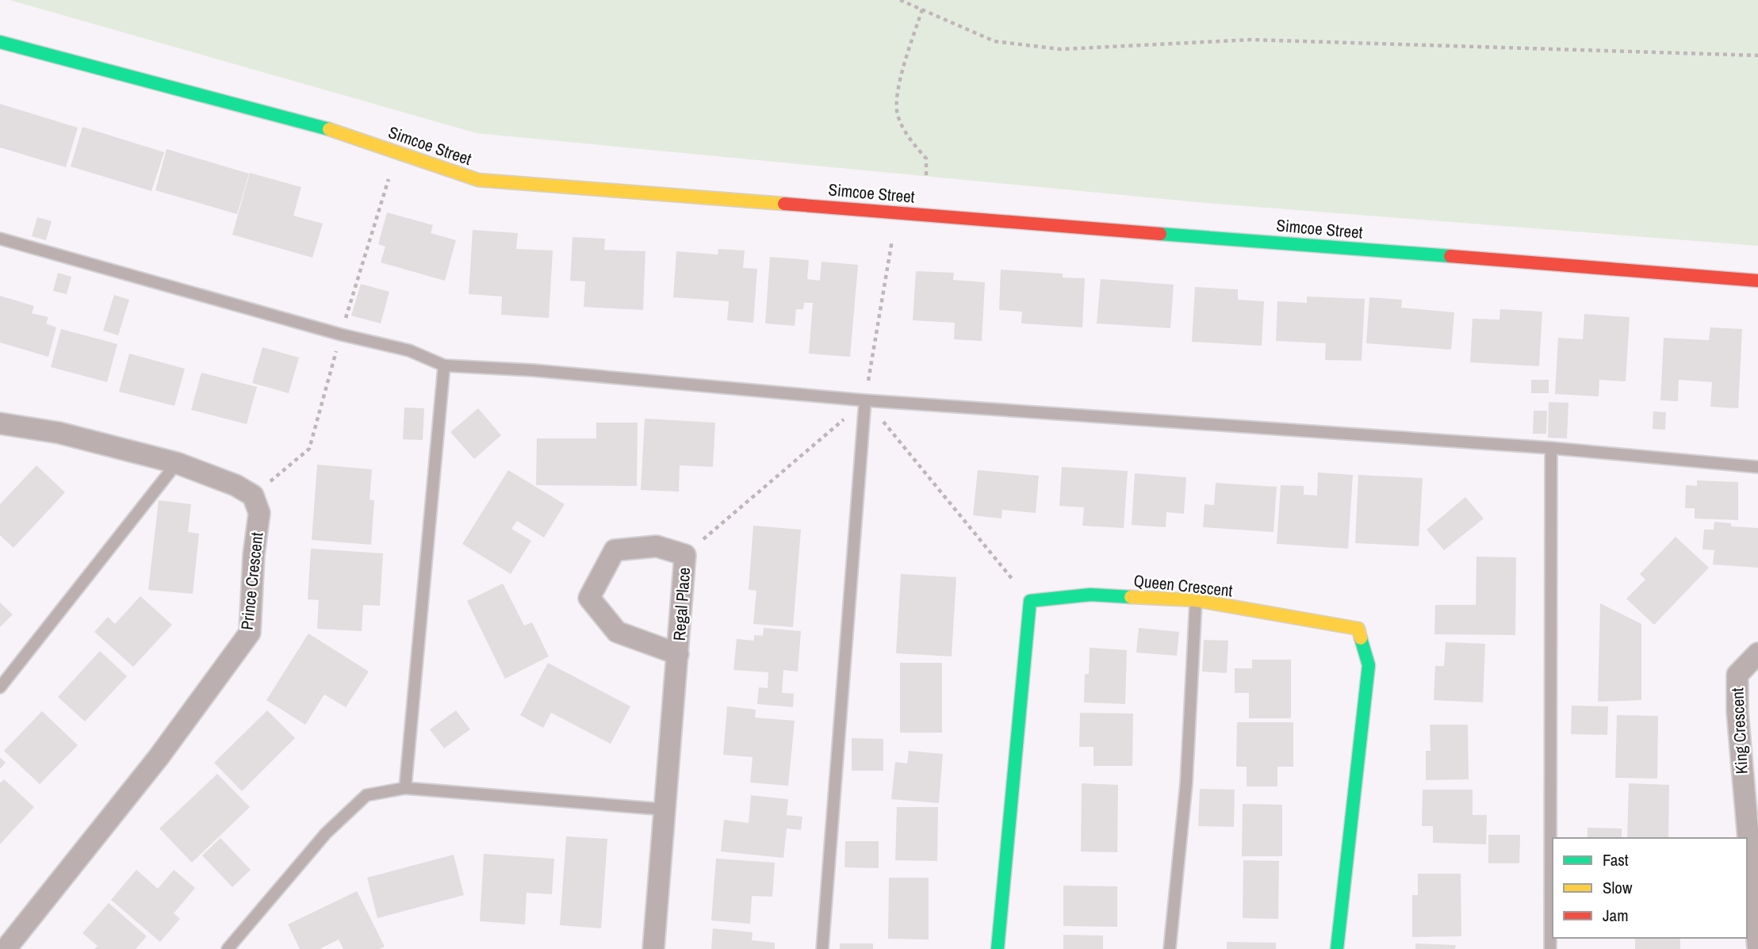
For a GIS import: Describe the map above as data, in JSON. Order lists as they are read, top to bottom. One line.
{"streets":{"street":["Simcoe Street","Prince Crescent","Queen Crescent","Regal Place","King Crescent"]},"legend":["Fast","Slow","Jam"]}
